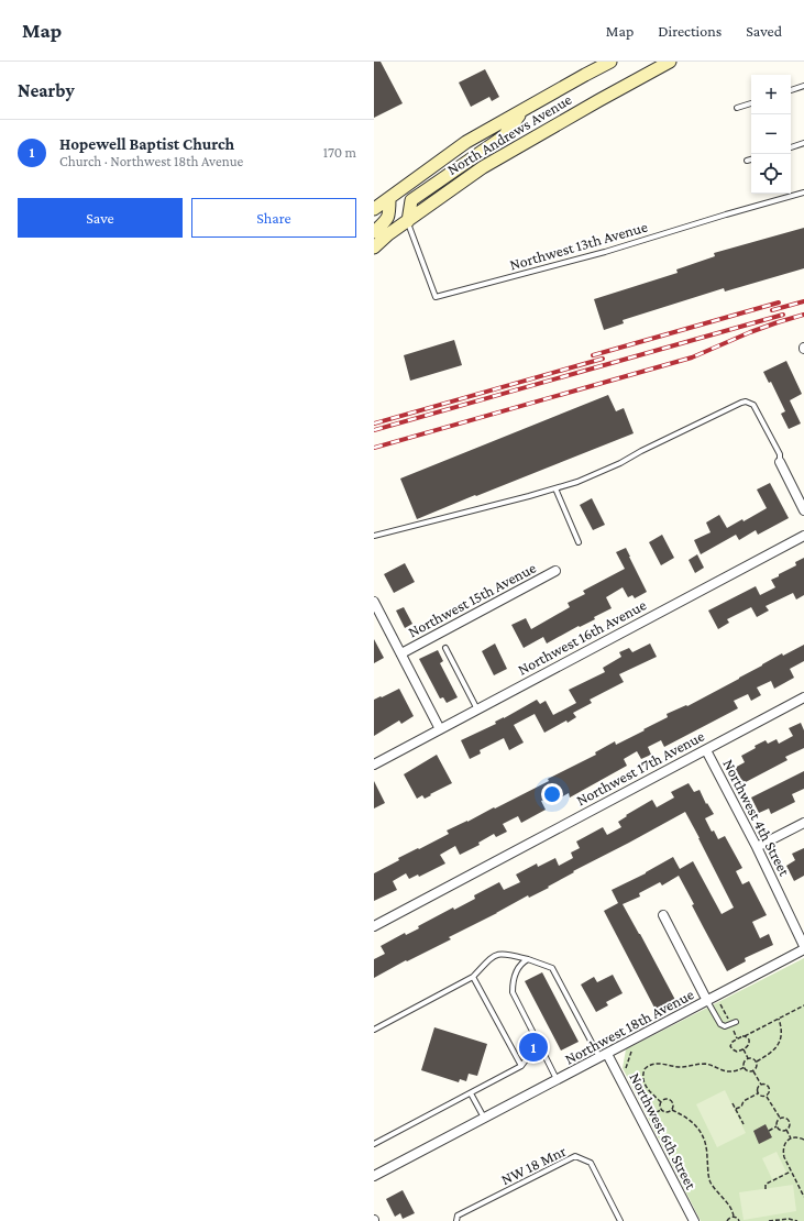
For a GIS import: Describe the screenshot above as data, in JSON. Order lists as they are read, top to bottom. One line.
{"streets":{"main road":["North Andrews Avenue"],"street":["Northwest 15th Avenue","Northwest 16th Avenue","Northwest 17th Avenue","Northwest 4th Street","Northwest 18th Avenue","Northwest 6th Street"],"lane":["Northwest 13th Avenue","NW 18 Mnr"]},"crossings":[["North Andrews Avenue","Northwest 13th Avenue"],["Northwest 17th Avenue","Northwest 4th Street"],["Northwest 4th Street","Northwest 18th Avenue"],["Northwest 18th Avenue","Northwest 6th Street"]],"page":{"header":"Map","nav":["Map","Directions","Saved"],"heading":"Nearby","map_buttons":["+","−"],"list":[{"mark":"1","name":"Hopewell Baptist Church","note":"Church · Northwest 18th Avenue","value":"170 m"}],"buttons":["Save","Share"],"pins":"1"}}
